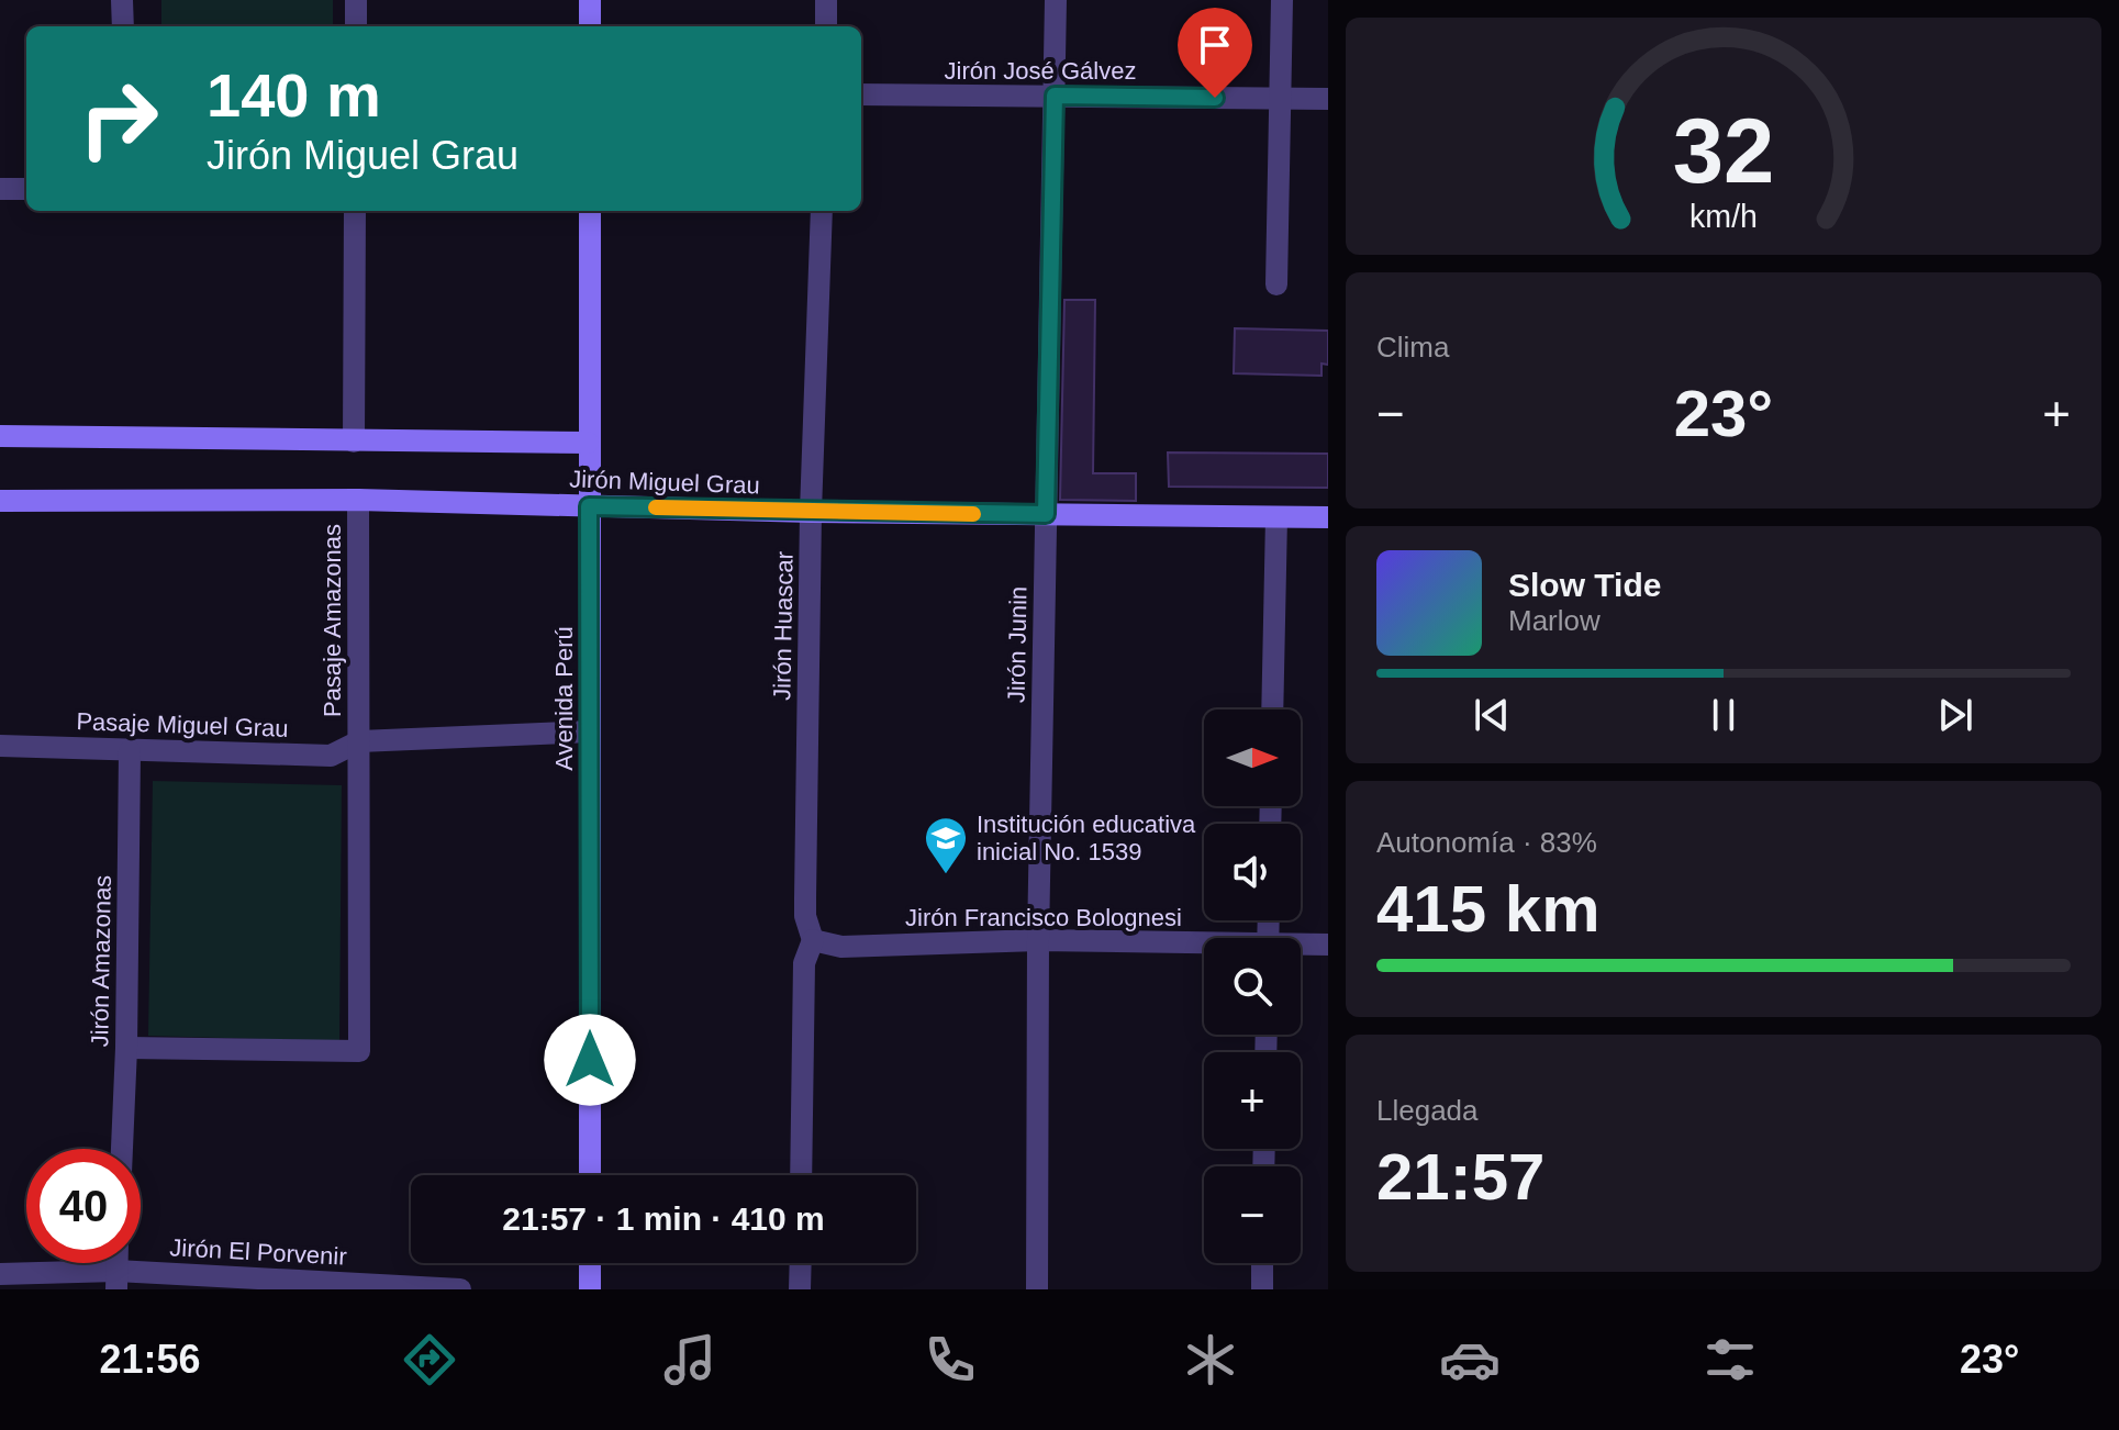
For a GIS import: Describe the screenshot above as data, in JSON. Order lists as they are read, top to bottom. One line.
{"streets":{"main road":["Jirón Miguel Grau","Avenida Perú"],"street":["Jirón José Gálvez","Pasaje Amazonas","Jirón Huascar","Jirón Junin","Pasaje Miguel Grau","Jirón Francisco Bolognesi","Jirón Amazonas","Jirón El Porvenir"]},"crossings":[["Jirón José Gálvez","Jirón Junin"],["Jirón Miguel Grau","Pasaje Amazonas"],["Jirón Miguel Grau","Jirón Huascar"],["Jirón Miguel Grau","Jirón Junin"],["Jirón Miguel Grau","Avenida Perú"],["Pasaje Amazonas","Pasaje Miguel Grau"],["Pasaje Amazonas","Jirón Amazonas"],["Jirón Huascar","Jirón Francisco Bolognesi"],["Jirón Junin","Jirón Francisco Bolognesi"],["Avenida Perú","Pasaje Miguel Grau"],["Pasaje Miguel Grau","Jirón Amazonas"]],"places":{"school or university":["Institución educativa inicial No. 1539"]},"north":"right","page":{"turn":["140 m","Jirón Miguel Grau"],"tile":["Clima",["Autonomía · 83%","415 km"],["Llegada","21:57"]],"heat":["−","23°","+"],"song":["Slow Tide","Marlow"],"map_buttons":["+","−"],"limit":"40","trip":"21:57 · 1 min · 410 m","tabs":["21:56","23°"],"gauge":["32","km/h"]}}
